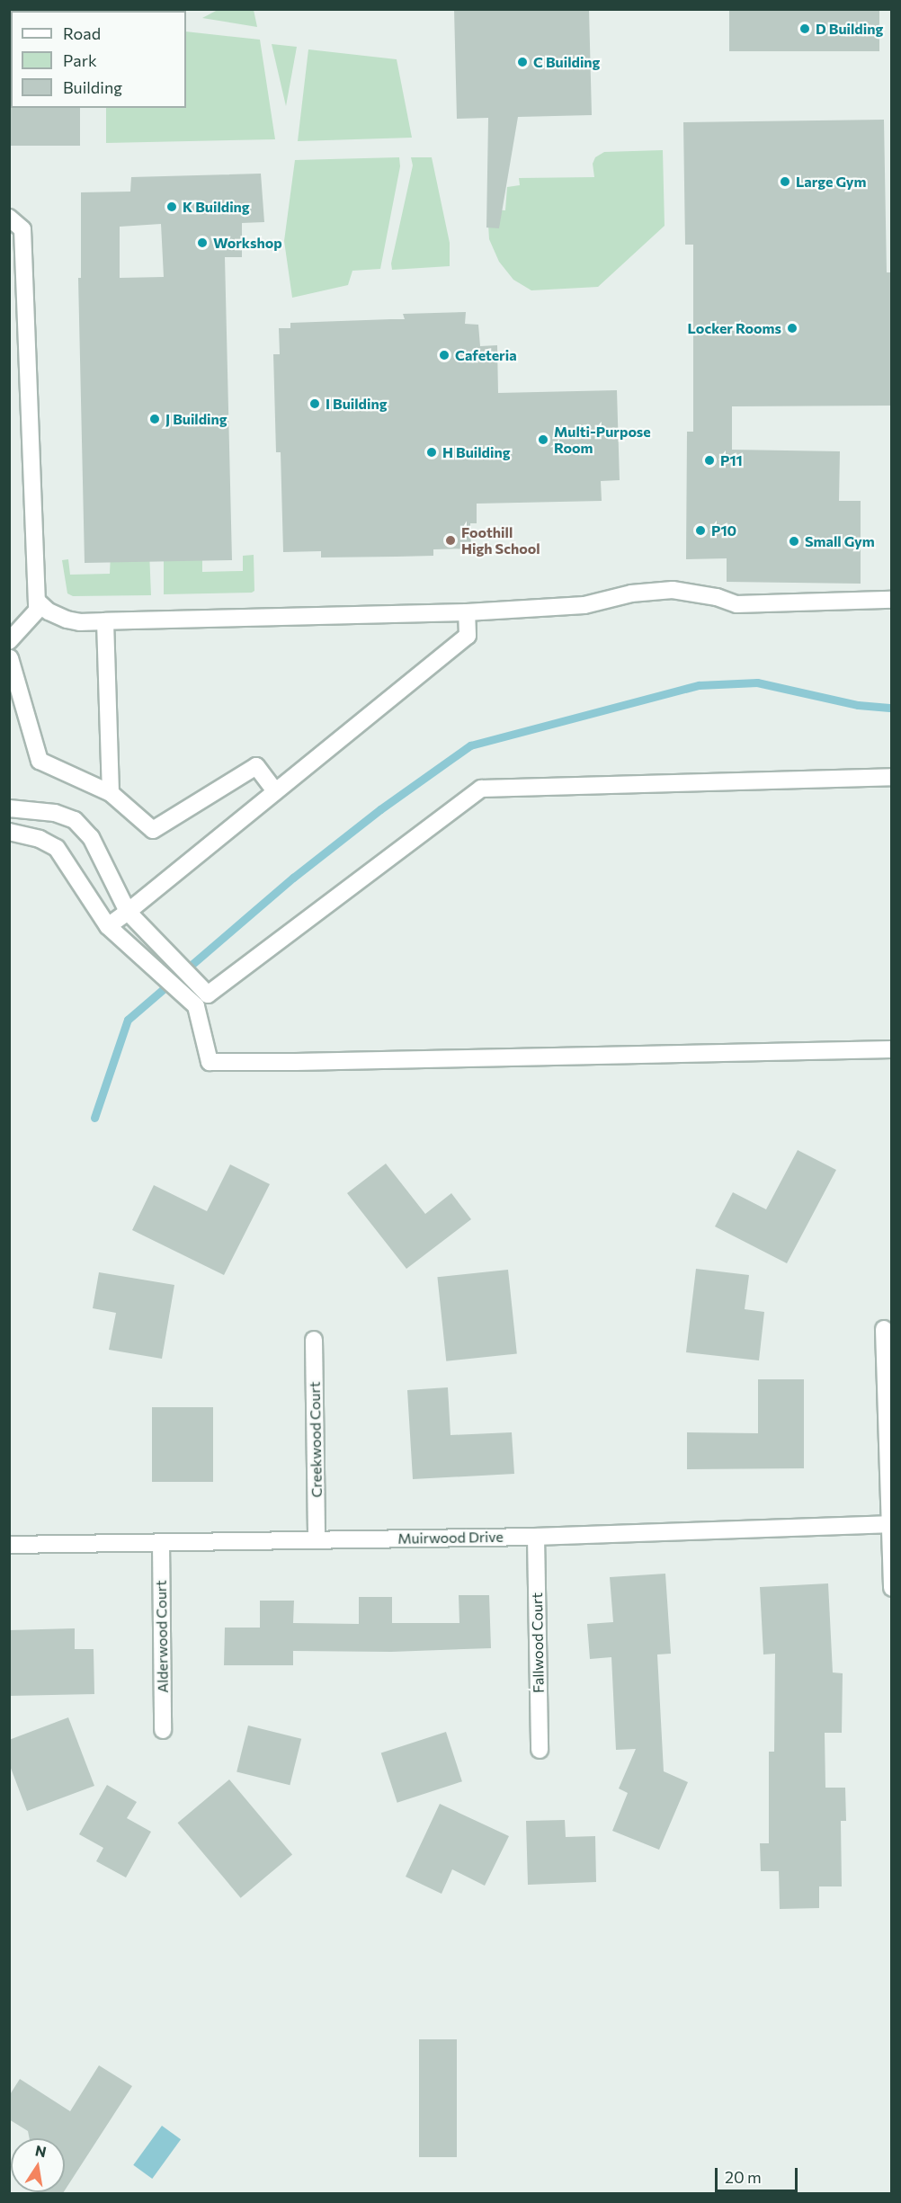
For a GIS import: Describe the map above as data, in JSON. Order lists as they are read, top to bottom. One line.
{"streets":{"street":["Creekwood Court","Muirwood Drive","Alderwood Court","Fallwood Court"]},"crossings":[["Creekwood Court","Muirwood Drive"],["Muirwood Drive","Alderwood Court"],["Muirwood Drive","Fallwood Court"]],"places":["D Building","C Building","Large Gym","K Building","Workshop","Locker Rooms","Cafeteria","I Building","J Building","Multi-Purpose Room","H Building","P11","P10","Foothill High School","Small Gym"],"legend":["Road","Park","Building"],"scale_bar":"20 m","north":"top"}
